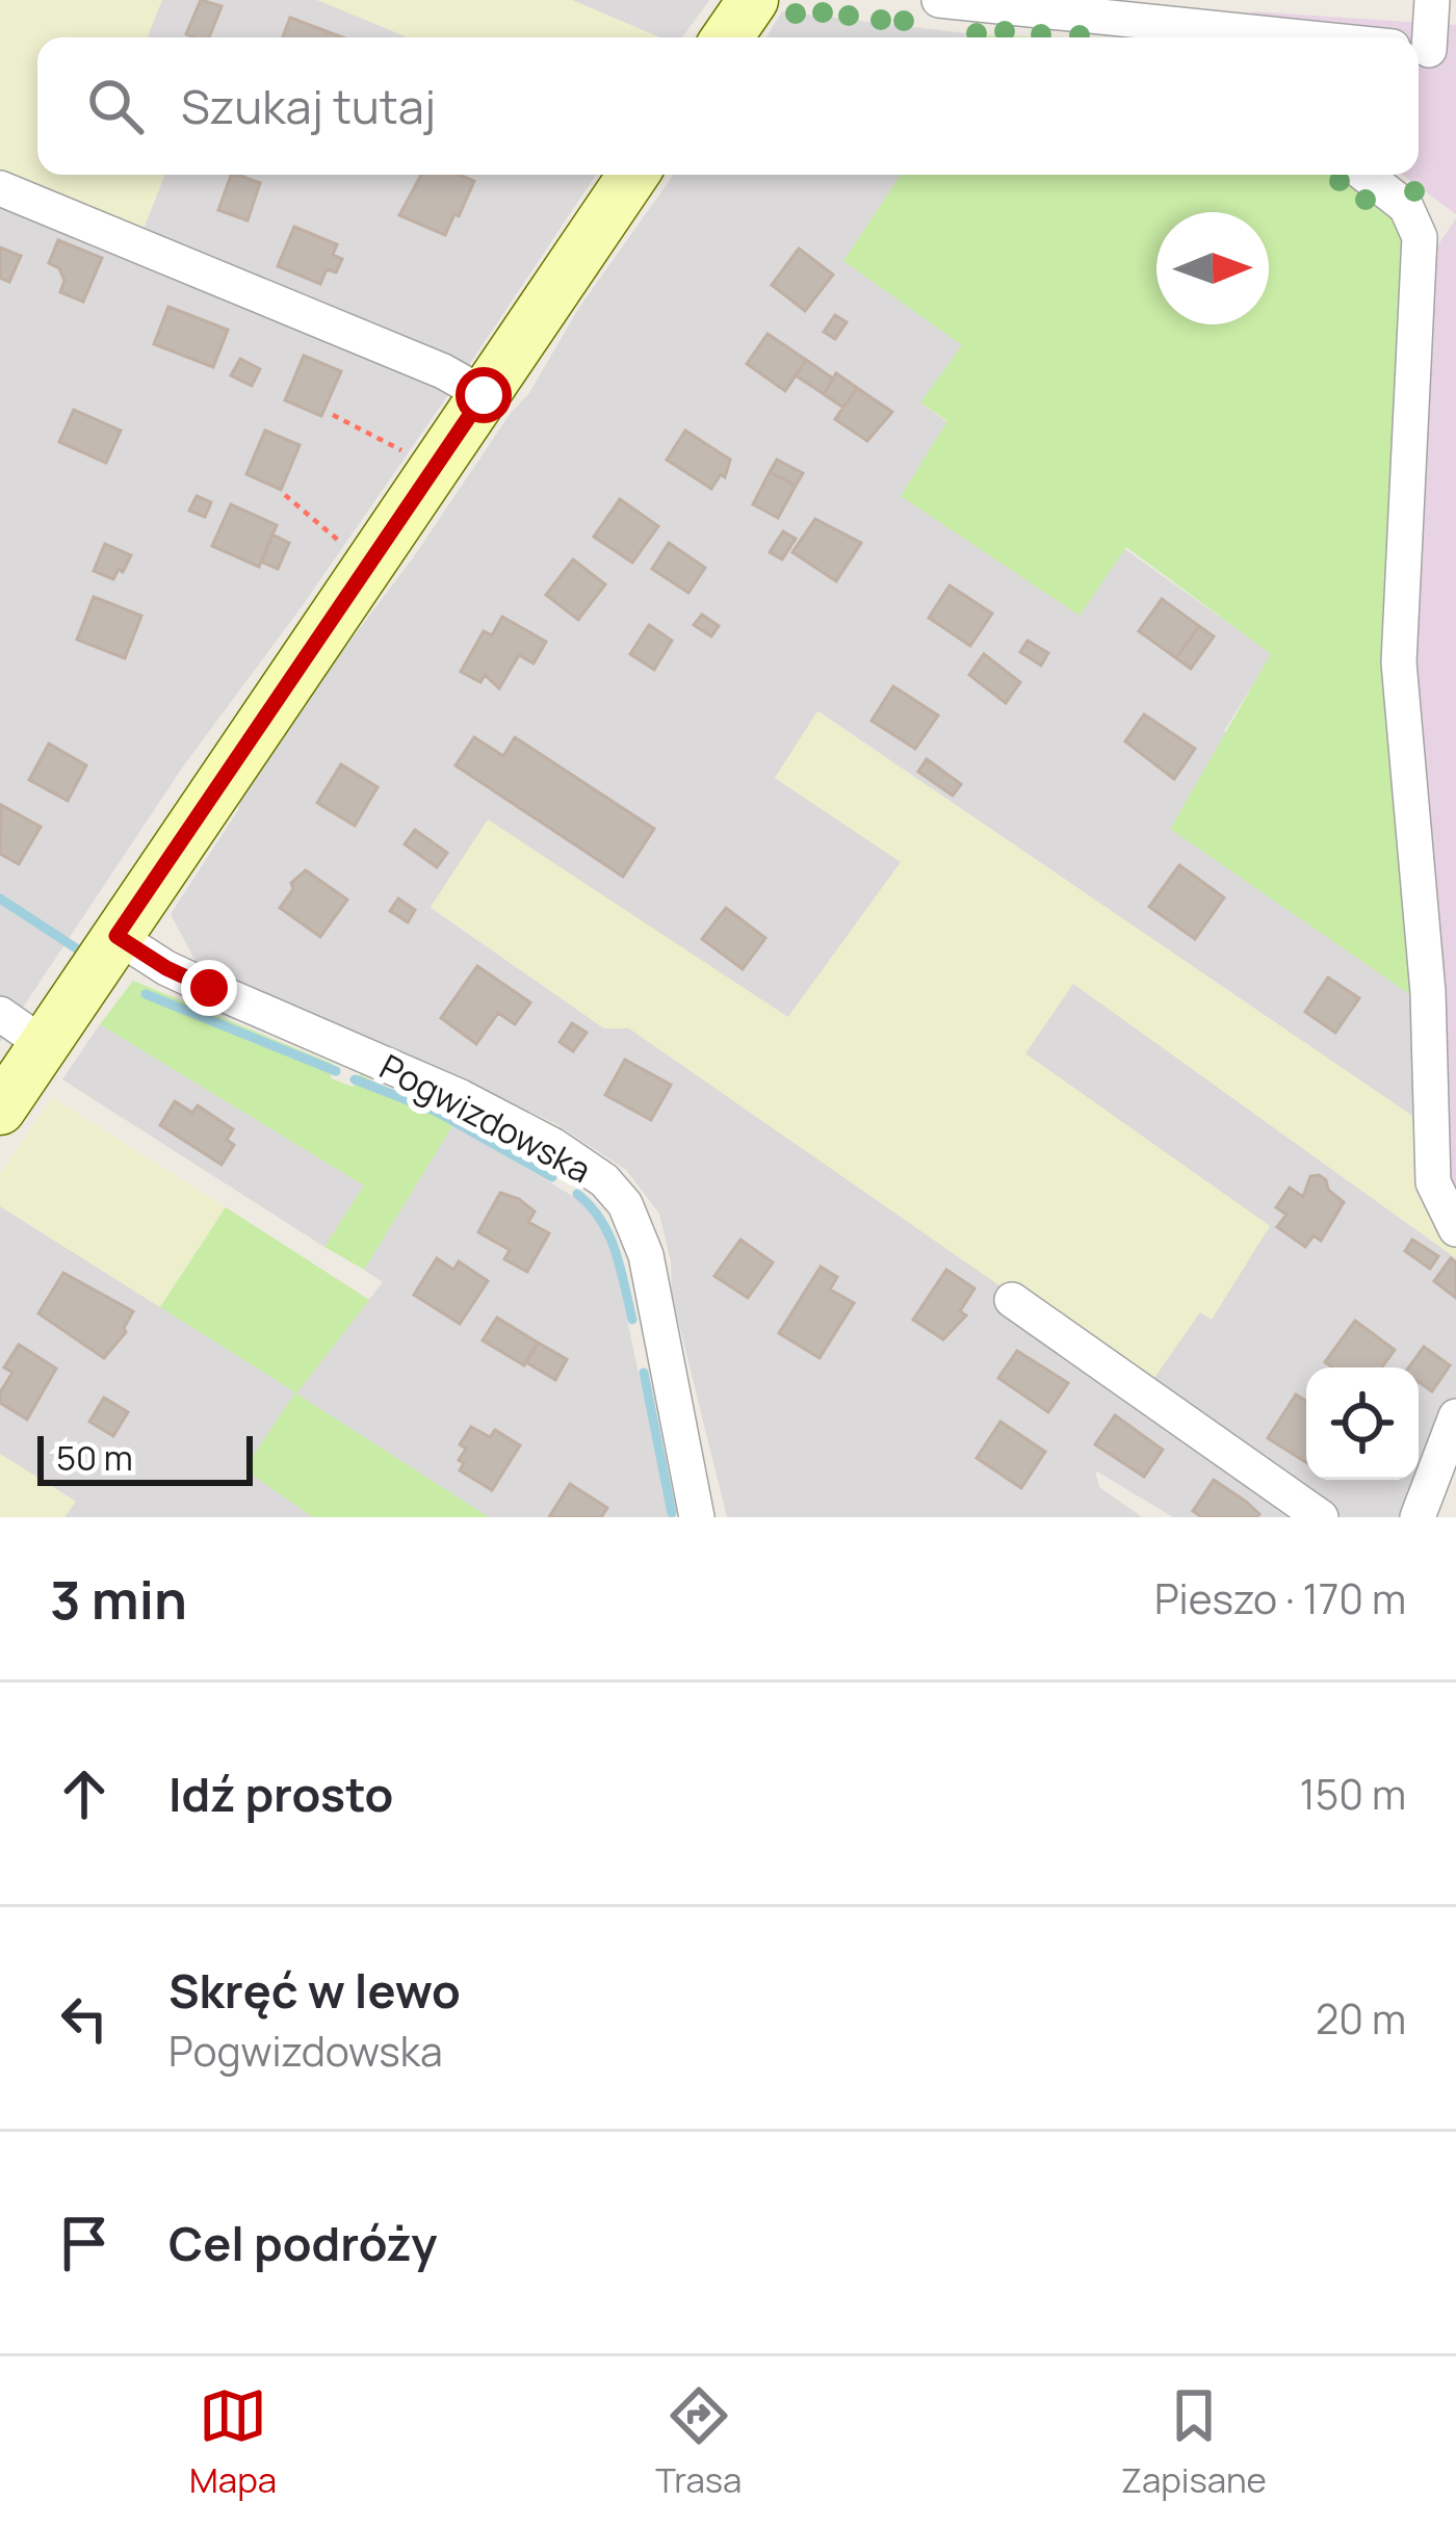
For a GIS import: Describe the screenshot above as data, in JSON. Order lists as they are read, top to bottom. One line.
{"streets":{"street":["Pogwizdowska"]},"scale_bar":"50 m","north":"right","page":{"search":"Szukaj tutaj","scale":"50 m","heading":["3 min","Pieszo · 170 m"],"list":[["Idź prosto","150 m"],["Skręć w lewo","Pogwizdowska","20 m"],"Cel podróży"],"nav":["Mapa","Trasa","Zapisane"]}}
